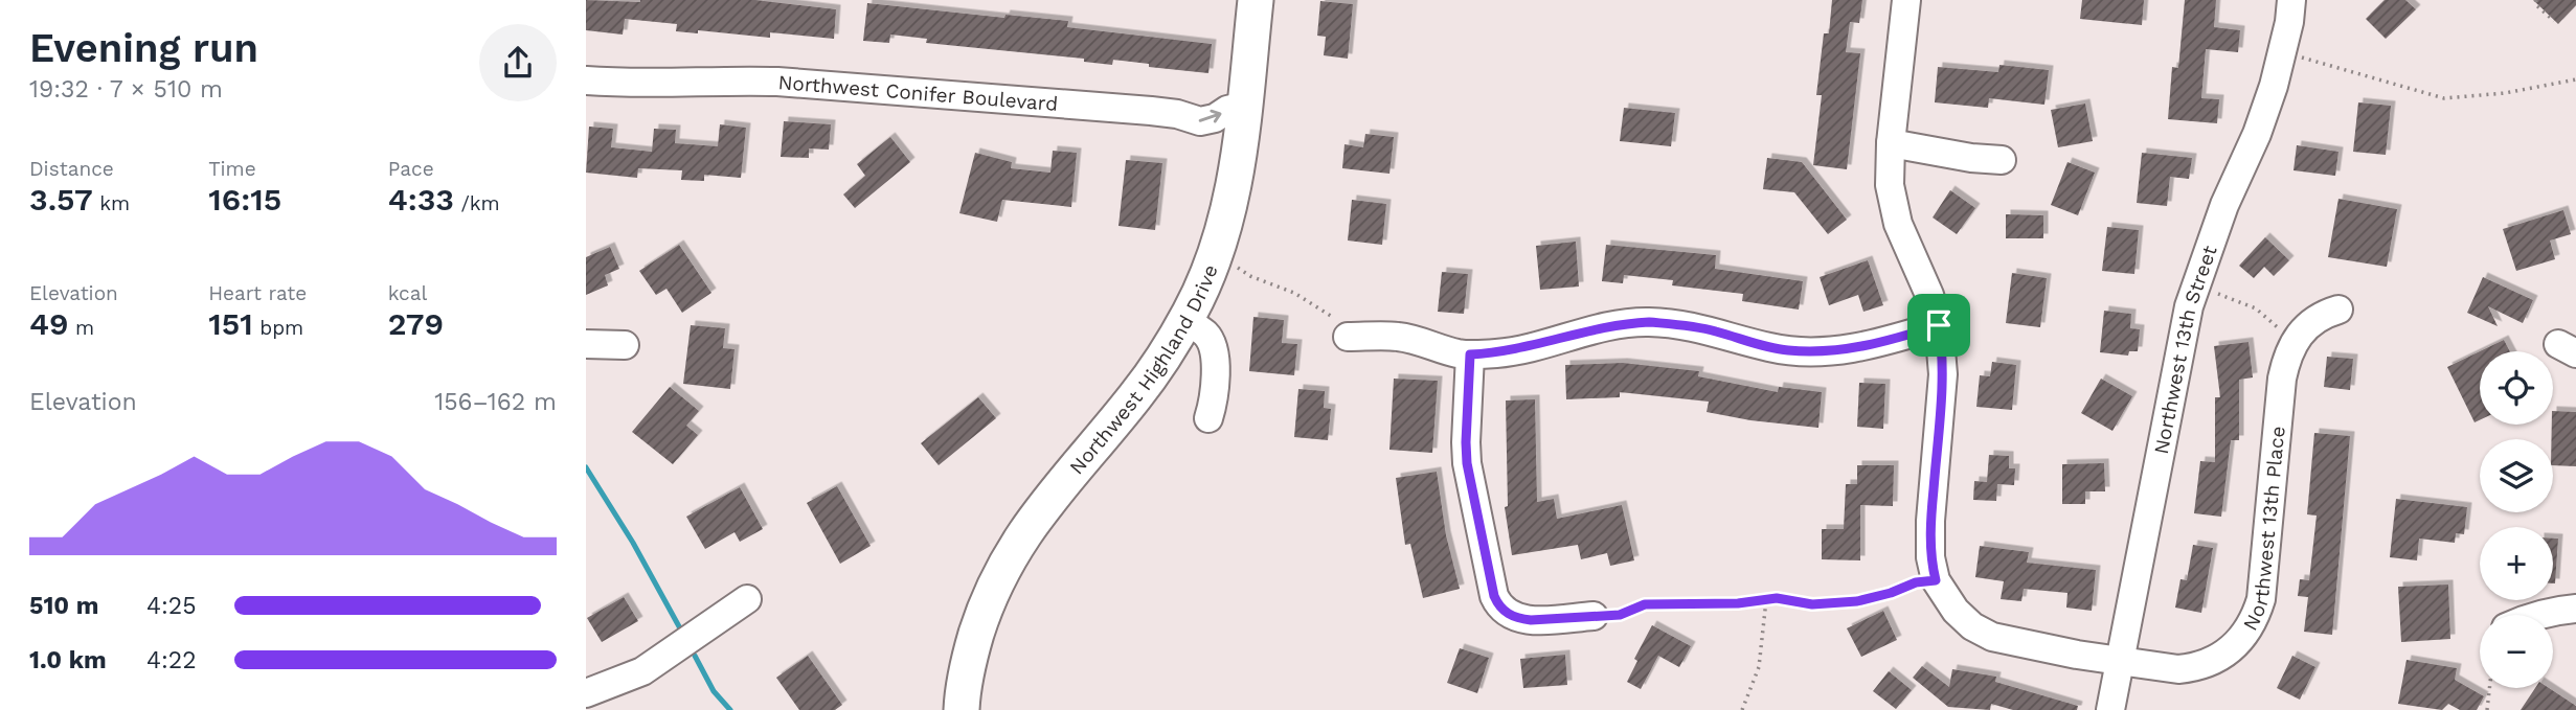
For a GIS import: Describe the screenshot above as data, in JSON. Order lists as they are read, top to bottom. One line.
{"streets":{"main road":["Northwest Highland Drive"],"street":["Northwest Conifer Boulevard","Northwest 13th Street","Northwest 13th Place"]},"crossings":[["Northwest Conifer Boulevard","Northwest Highland Drive"],["Northwest 13th Street","Northwest 13th Place"]],"one_way":["Northwest Conifer Boulevard"],"page":{"heading":["Evening run","19:32 · 7 × 510 m"],"stats":[["Distance","3.57 km"],["Time","16:15"],["Pace","4:33 /km"],["Elevation","49 m"],["Heart rate","151 bpm"],["kcal","279"]],"map_buttons":["+","−"],"chart":["Elevation","156–162 m"],"list":[{"name":"510 m","note":"4:25"},{"name":"1.0 km","note":"4:22"}]}}
